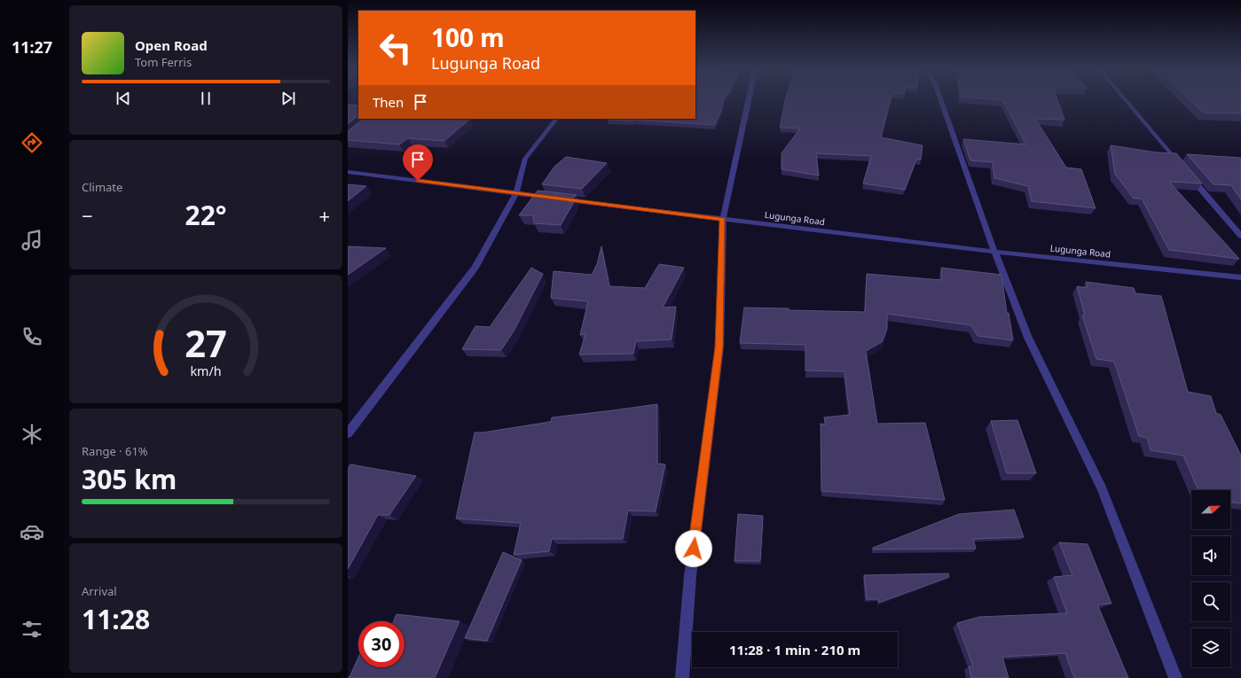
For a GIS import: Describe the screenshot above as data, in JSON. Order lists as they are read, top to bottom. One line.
{"streets":{"street":["Lugunga Road"]},"north":"right","page":{"tabs":"11:27","turn":["100 m","Lugunga Road"],"song":["Open Road","Tom Ferris"],"then":"Then","tile":["Climate",["Range · 61%","305 km"],["Arrival","11:28"]],"heat":["−","22°","+"],"limit":"30","trip":"11:28 · 1 min · 210 m","gauge":["27","km/h"]}}
